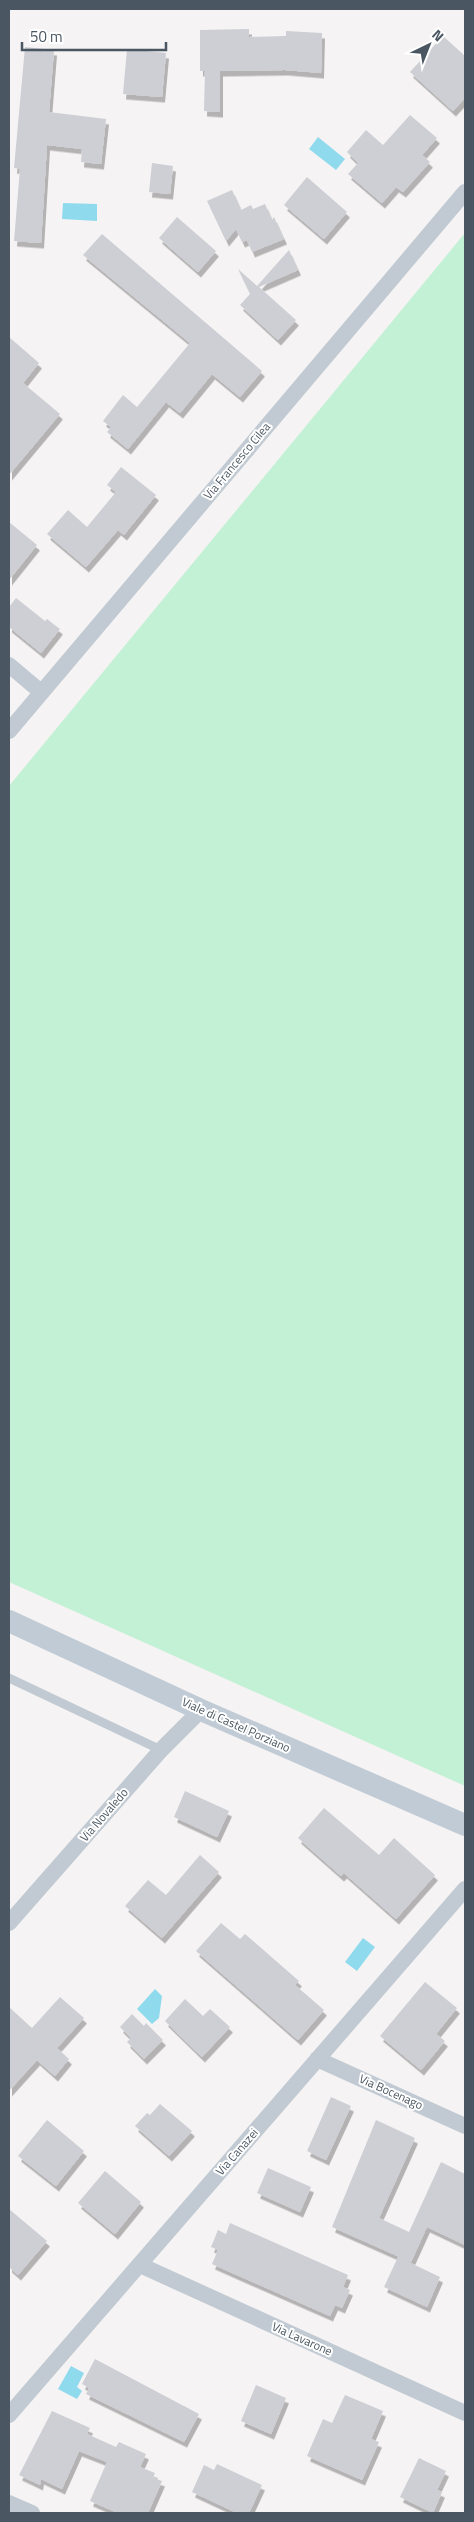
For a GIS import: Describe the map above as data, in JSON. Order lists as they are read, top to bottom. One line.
{"streets":{"street":["Via Francesco Cilea","Viale di Castel Porziano","Via Novaledo","Via Bocenago","Via Canazei","Via Lavarone"]},"crossings":[["Viale di Castel Porziano","Via Novaledo"],["Via Bocenago","Via Canazei"],["Via Canazei","Via Lavarone"]],"scale_bar":"50 m","north":"top right"}
